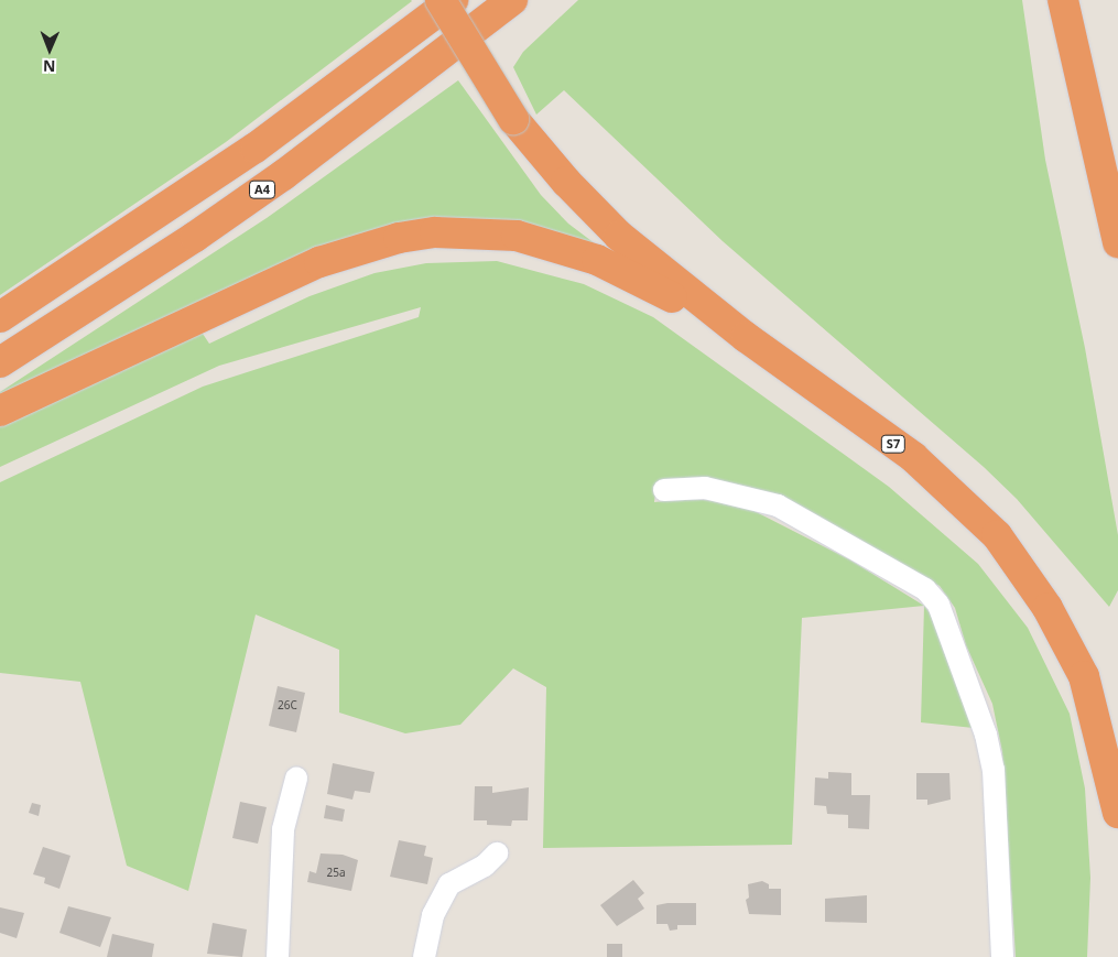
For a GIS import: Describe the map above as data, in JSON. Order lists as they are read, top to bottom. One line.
{"streets":{"highway":["A4","S7"]},"house_numbers":["26C","25a"],"north":"bottom"}
